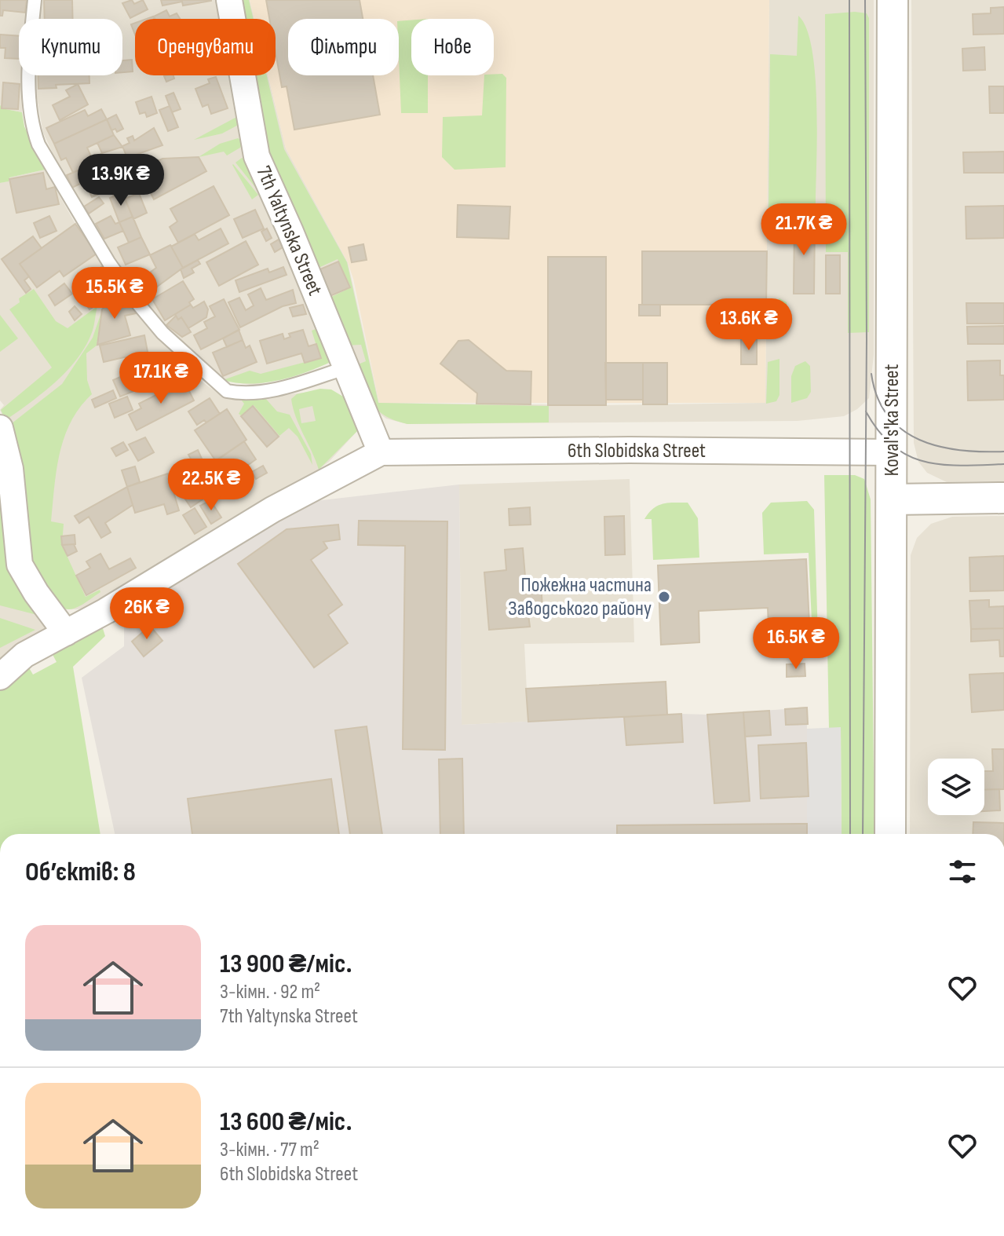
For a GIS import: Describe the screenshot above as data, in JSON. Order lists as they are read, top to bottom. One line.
{"streets":{"street":["7th Yaltynska Street","Koval's'ka Street","6th Slobidska Street"]},"crossings":[["7th Yaltynska Street","6th Slobidska Street"],["Koval's'ka Street","6th Slobidska Street"]],"places":["Пожежна частина Заводського району"],"page":{"chip":["Купити","Орендувати","Фільтри","Нове"],"price":["13.9K ₴","21.7K ₴","15.5K ₴","13.6K ₴","17.1K ₴","22.5K ₴","26K ₴","16.5K ₴"],"heading":"Об’єктів: 8","list":[{"name":"13 900 ₴/міс.","note":"3-кімн. · 92 m² · 7th Yaltynska Street"},{"name":"13 600 ₴/міс.","note":"3-кімн. · 77 m² · 6th Slobidska Street"}]}}
